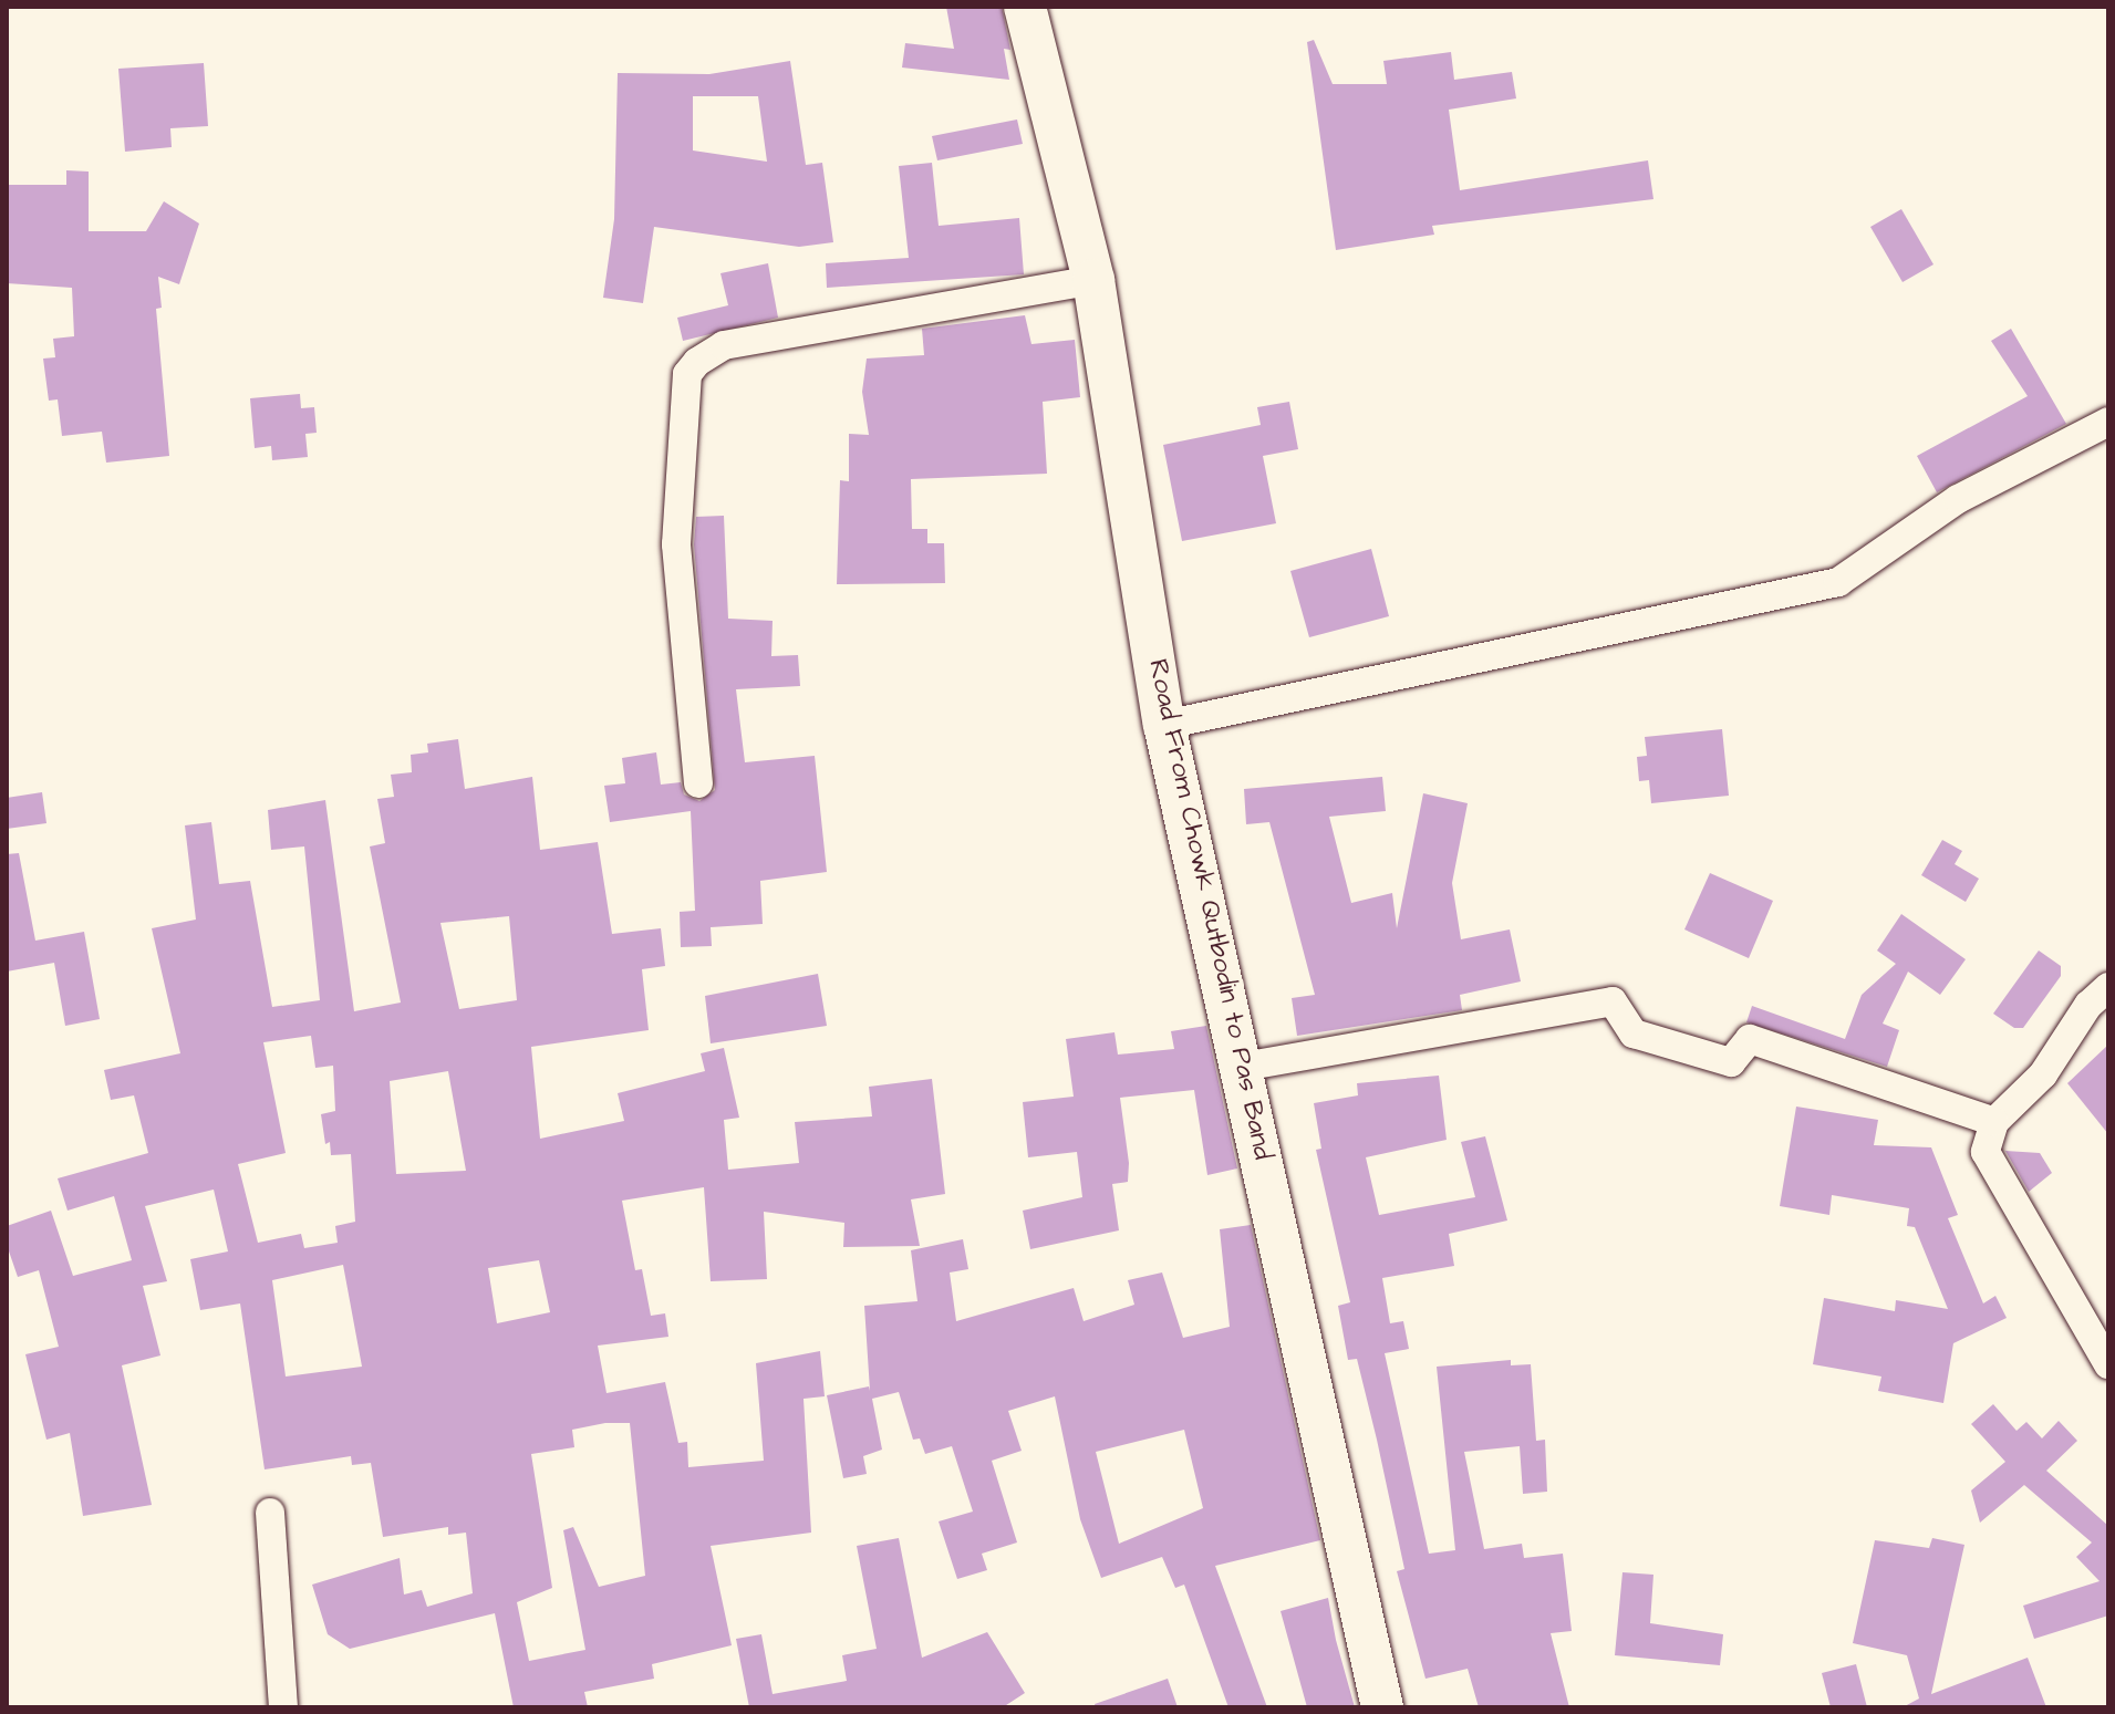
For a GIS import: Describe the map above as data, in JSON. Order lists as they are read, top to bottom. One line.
{"streets":{"main road":["Road From Chowk Qutbodin to Pas Band"]}}
